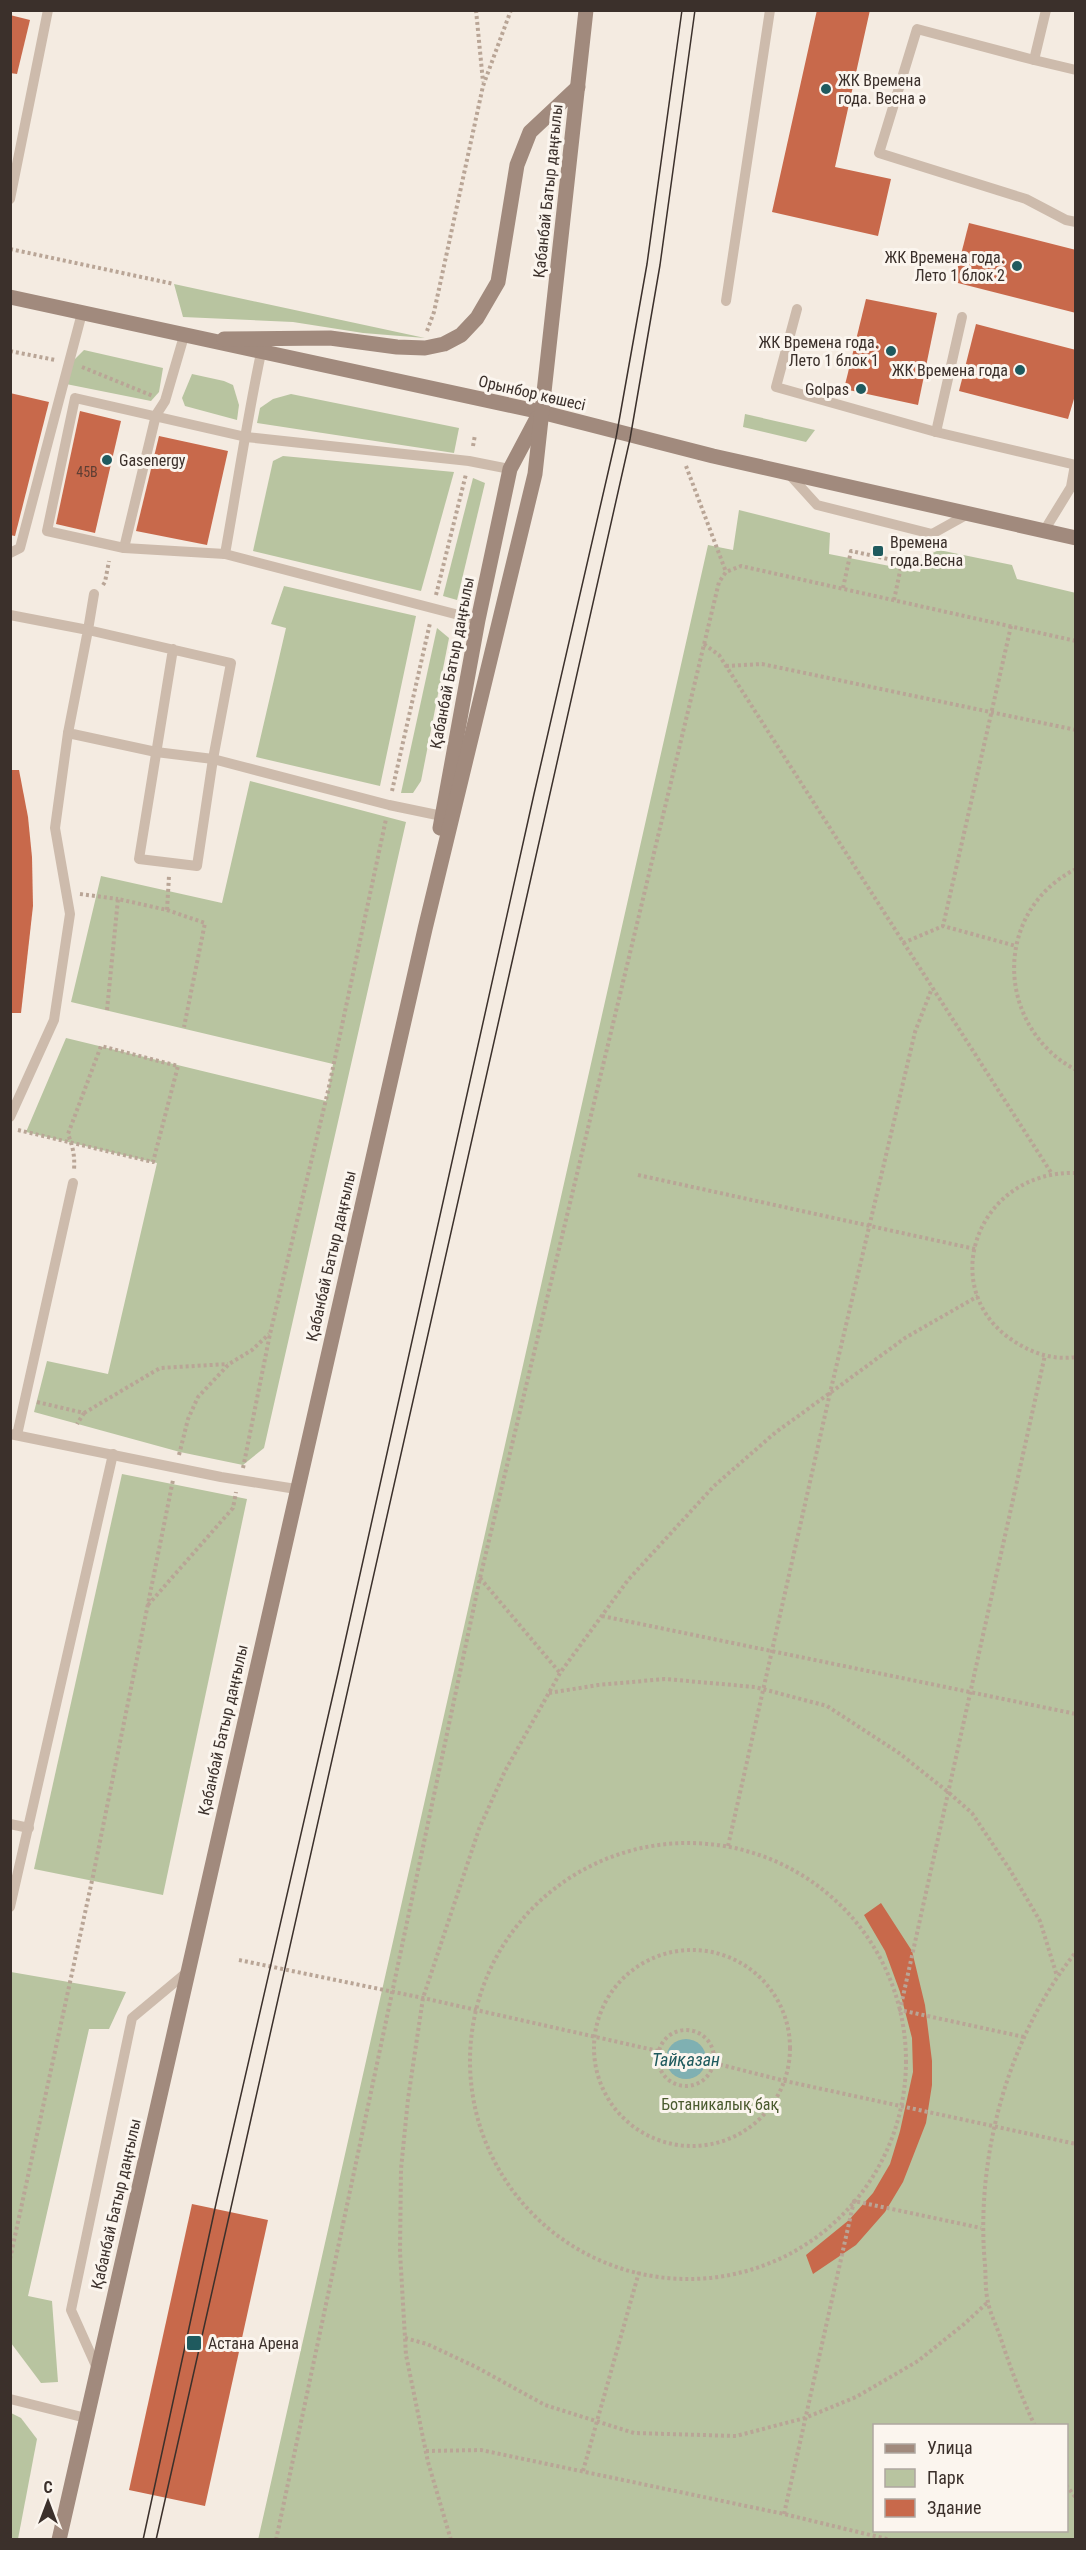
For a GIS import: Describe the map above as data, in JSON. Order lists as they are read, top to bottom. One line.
{"streets":{"main road":["Қабанбай Батыр даңғылы","Орынбор көшесі"]},"crossings":[["Қабанбай Батыр даңғылы","Орынбор көшесі"]],"water":["Тайқазан"],"parks":["Ботаникалық бақ"],"places":{"other":["ЖК Времена года. Весна ә","ЖК Времена года. Лето 1 блок 2","ЖК Времена года. Лето 1 блок 1","ЖК Времена года","Golpas","Gasenergy"],"transit":["Времена года.Весна","Астана Арена"]},"house_numbers":["45В"],"legend":["Улица","Парк","Здание"],"north":"top"}
